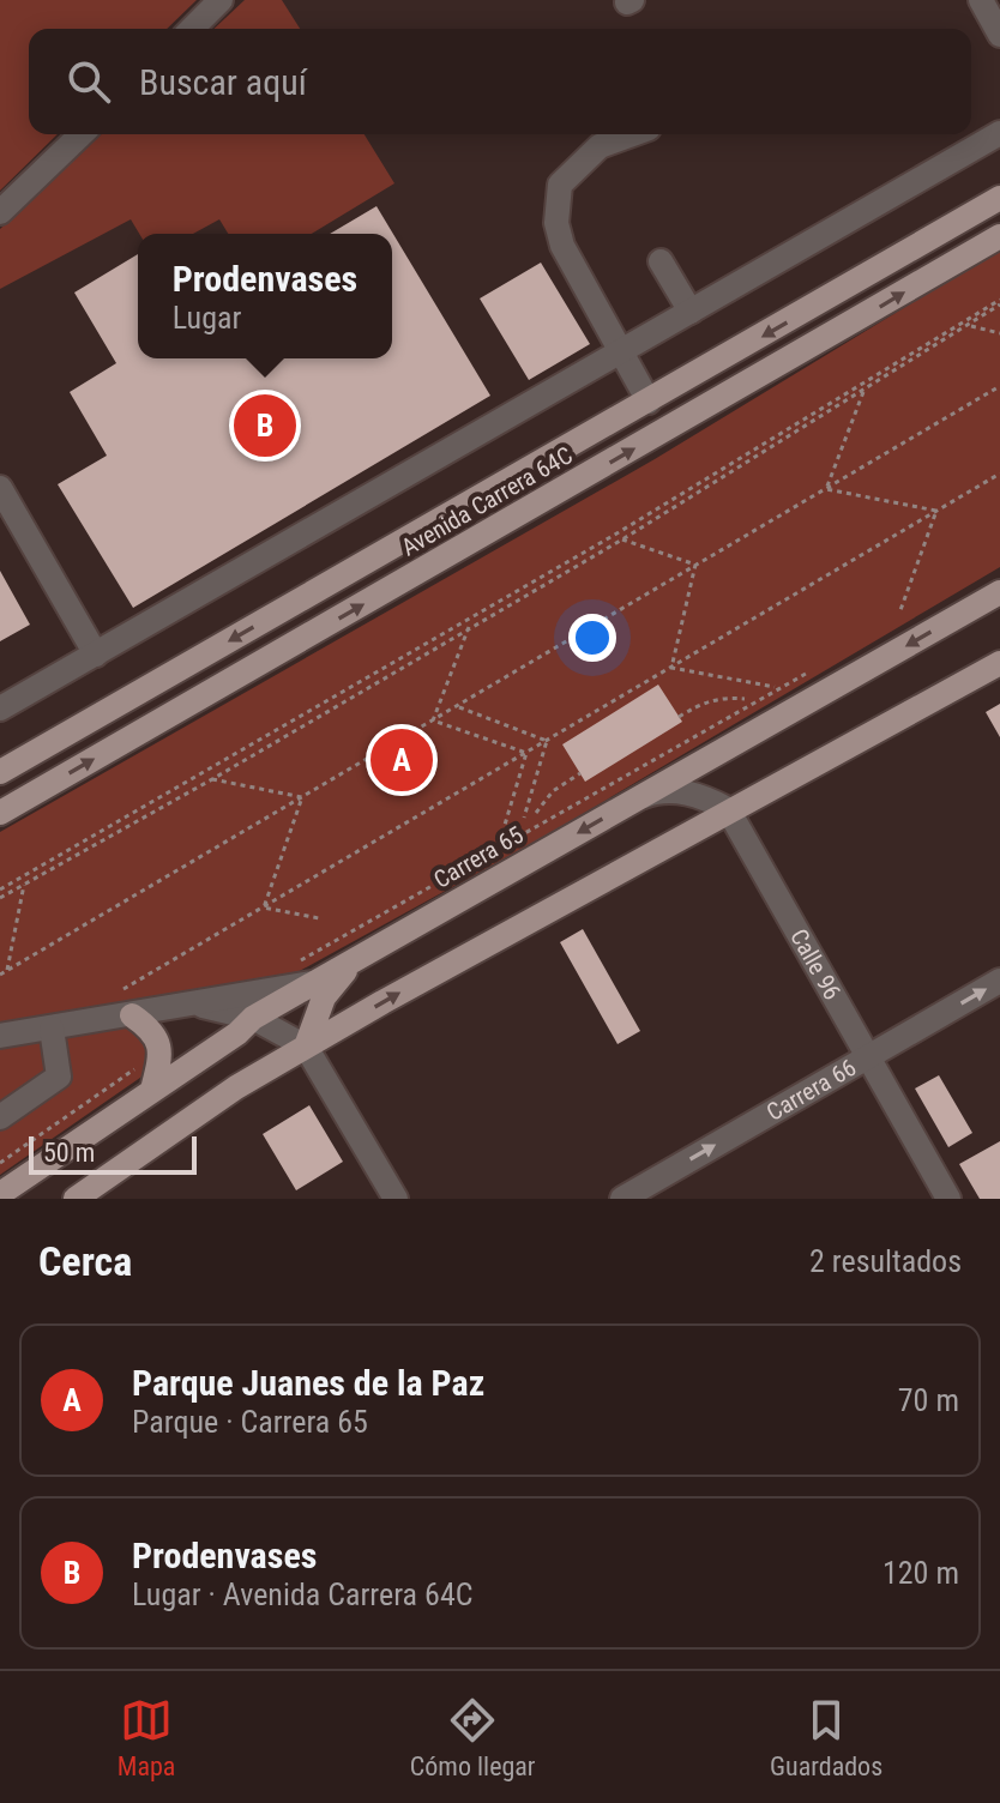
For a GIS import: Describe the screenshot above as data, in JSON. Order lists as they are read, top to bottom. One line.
{"streets":{"main road":["Avenida Carrera 64C","Carrera 65"],"street":["Calle 96","Carrera 66"]},"crossings":[["Calle 96","Carrera 66"]],"one_way":["Carrera 66"],"scale_bar":"50 m","page":{"search":"Buscar aquí","popup":["Prodenvases","Lugar"],"pins":["B","A"],"scale":"50 m","heading":["Cerca","2 resultados"],"list":[{"mark":"A","name":"Parque Juanes de la Paz","note":"Parque · Carrera 65","value":"70 m"},{"mark":"B","name":"Prodenvases","note":"Lugar · Avenida Carrera 64C","value":"120 m"}],"nav":["Mapa","Cómo llegar","Guardados"]}}
